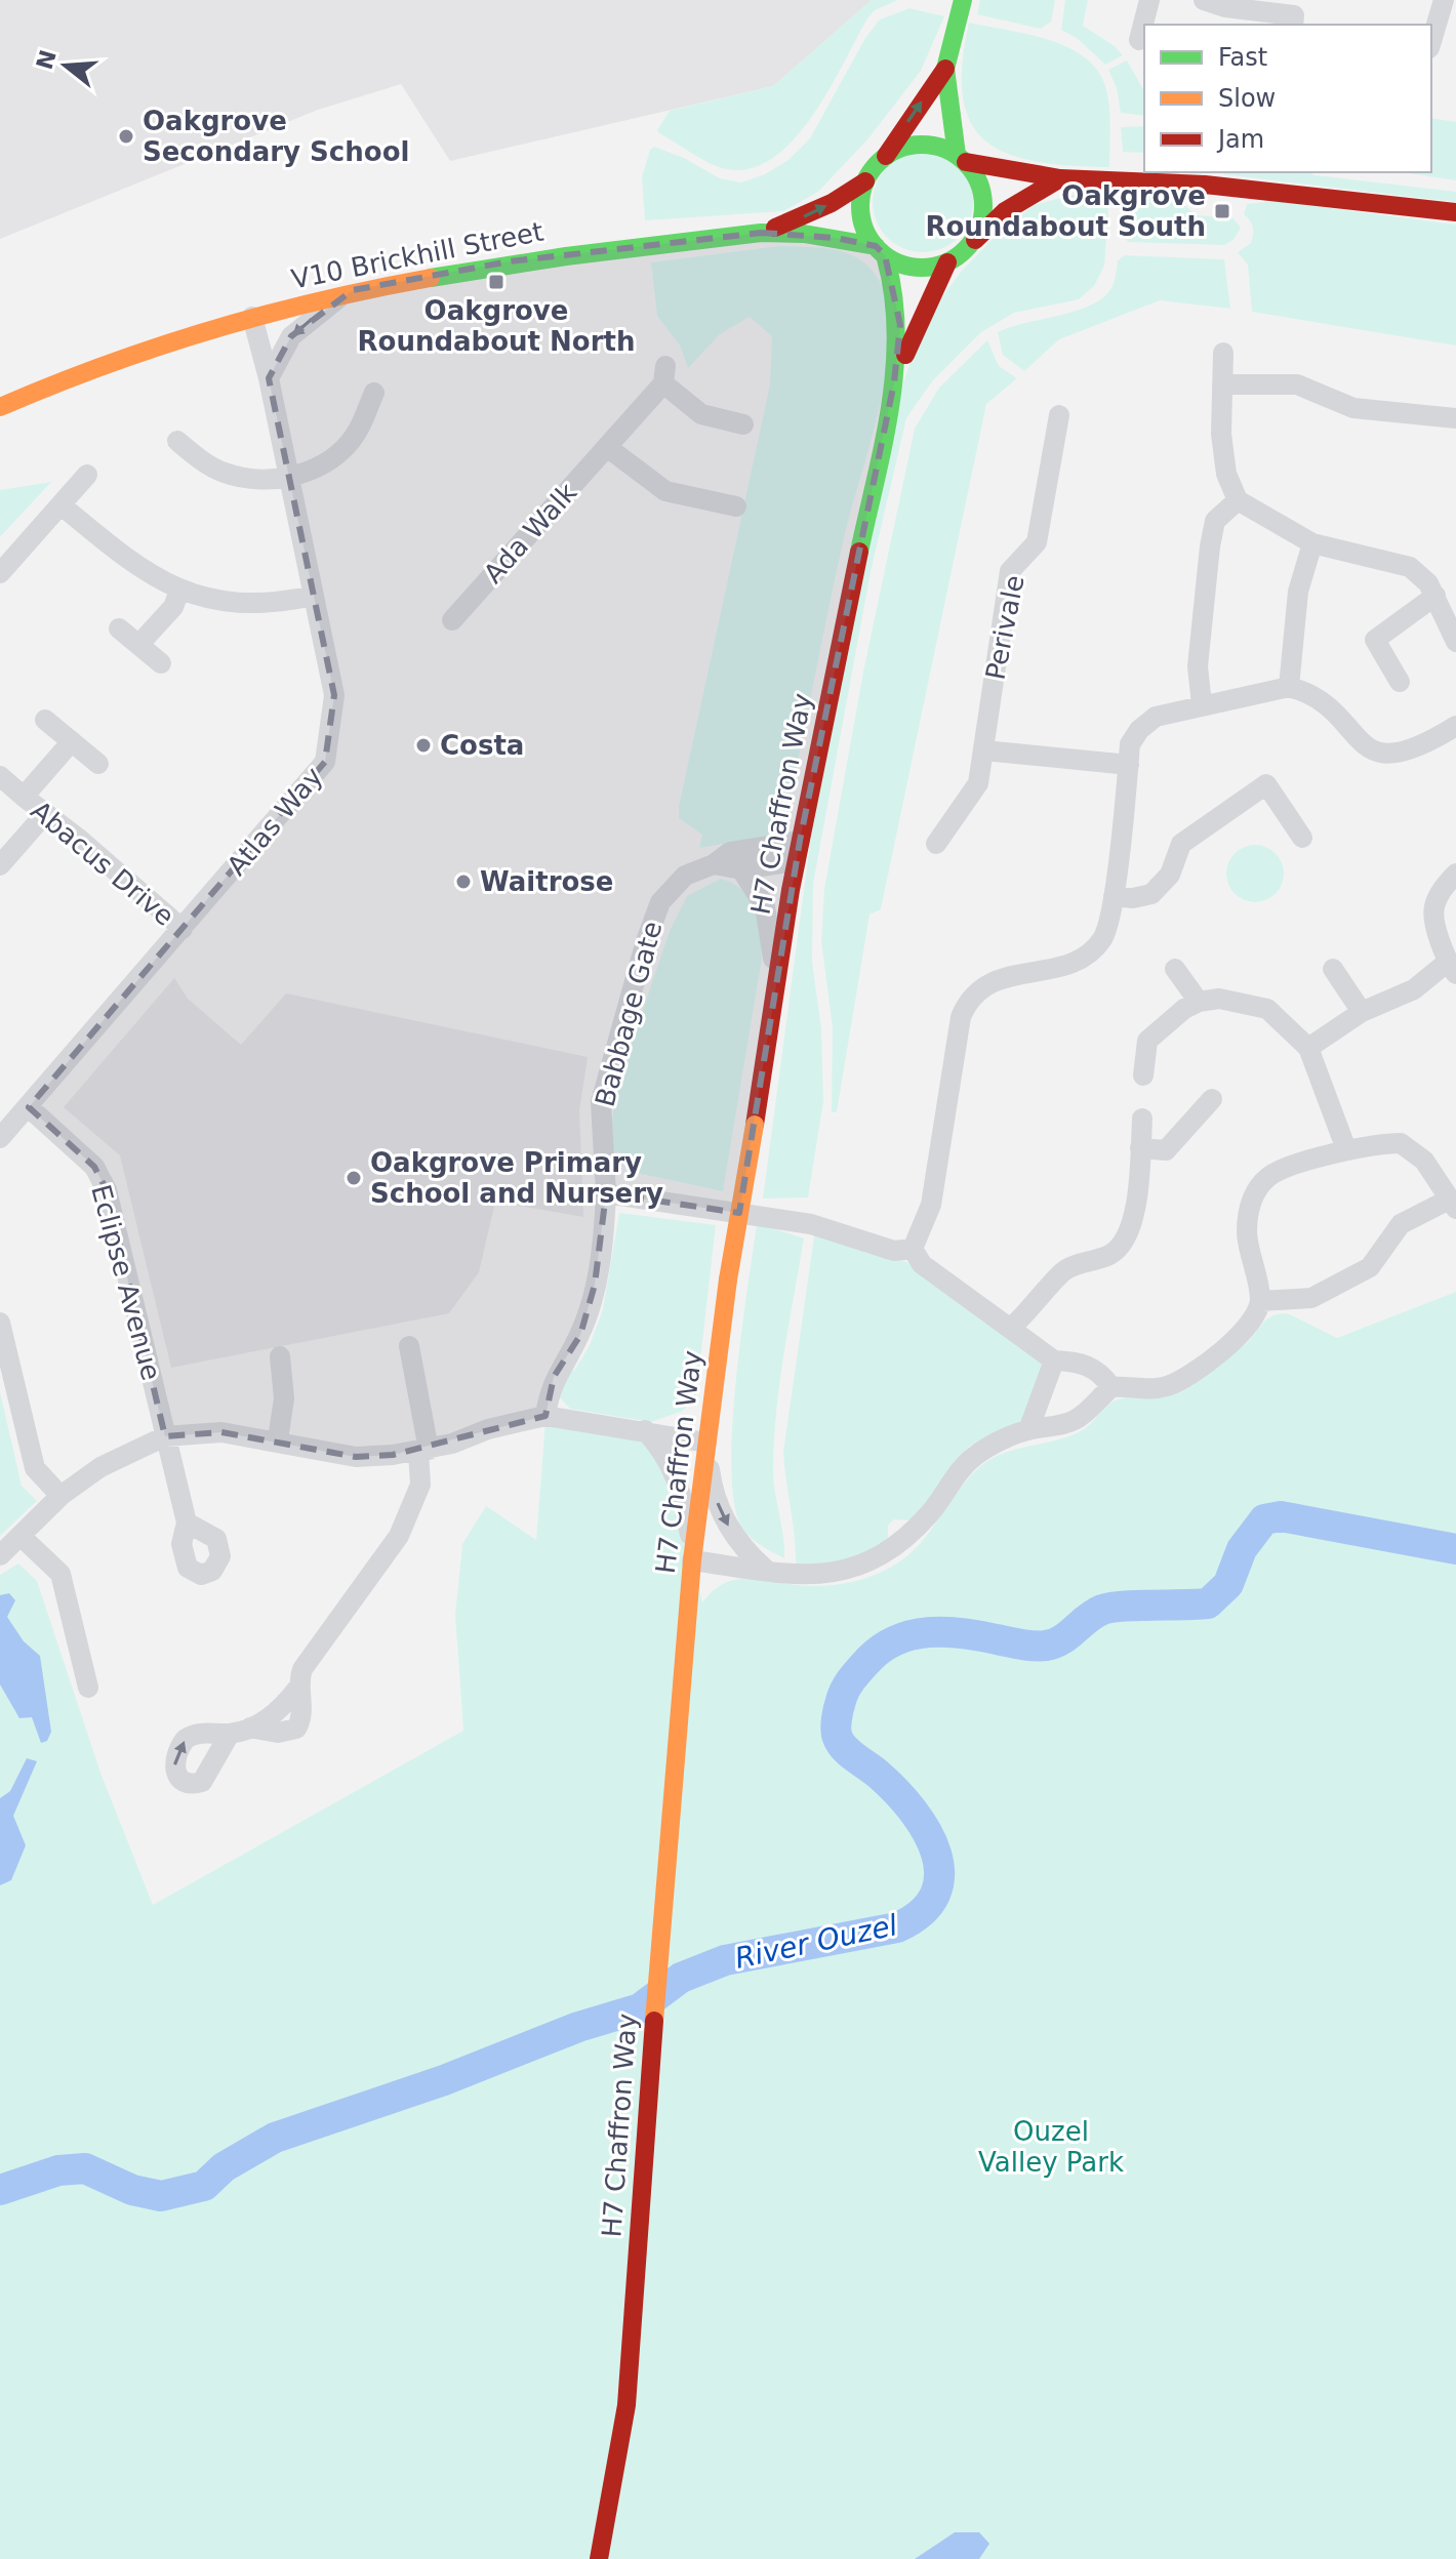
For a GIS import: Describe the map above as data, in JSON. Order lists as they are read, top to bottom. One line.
{"streets":{"street":["V10 Brickhill Street","Ada Walk","Perivale","H7 Chaffron Way","Atlas Way","Abacus Drive","Babbage Gate","Eclipse Avenue"]},"crossings":[["V10 Brickhill Street","H7 Chaffron Way"],["V10 Brickhill Street","Atlas Way"],["H7 Chaffron Way","Babbage Gate"],["Atlas Way","Abacus Drive"],["Atlas Way","Eclipse Avenue"]],"water":["River Ouzel"],"parks":["Ouzel Valley Park"],"places":{"other":["Oakgrove Secondary School","Costa","Waitrose","Oakgrove Primary School and Nursery"],"transit":["Oakgrove Roundabout South","Oakgrove Roundabout North"]},"legend":["Fast","Slow","Jam"],"north":"left"}
